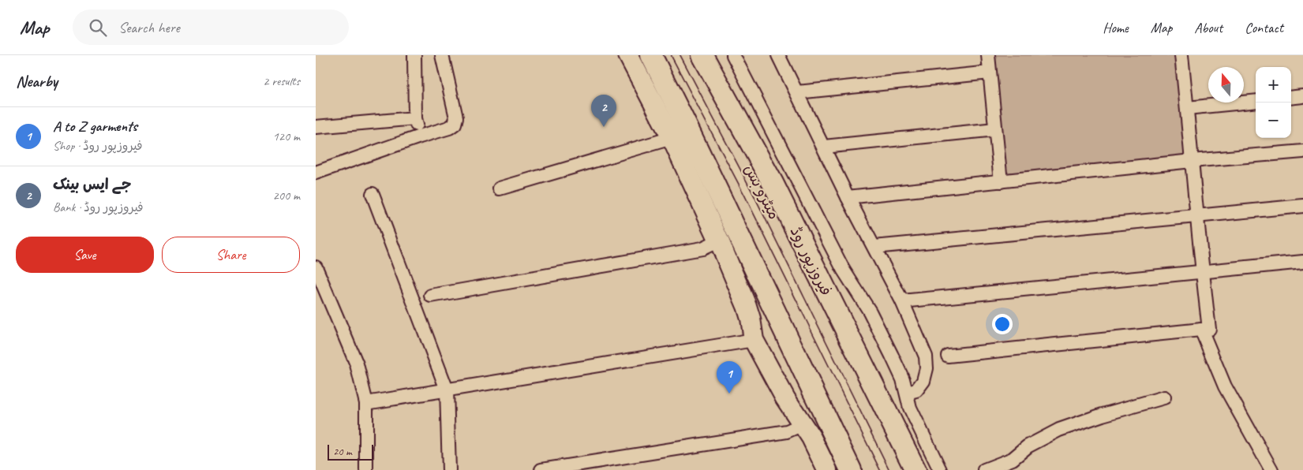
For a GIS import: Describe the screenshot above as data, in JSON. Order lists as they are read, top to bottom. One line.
{"streets":{"main road":["فیروزپور روڈ"],"lane":["میٹرو بس"]},"scale_bar":"20 m","north":"top","page":{"header":"Map","search":"Search here","nav":["Home","Map","About","Contact"],"heading":["Nearby","2 results"],"map_buttons":["+","−"],"pins":["2","1"],"list":[{"mark":"1","name":"A to Z garments","note":"Shop · فیروزپور روڈ","value":"120 m"},{"mark":"2","name":"جے ایس بینک","note":"Bank · فیروزپور روڈ","value":"200 m"}],"buttons":["Save","Share"],"scale":"20 m"}}
